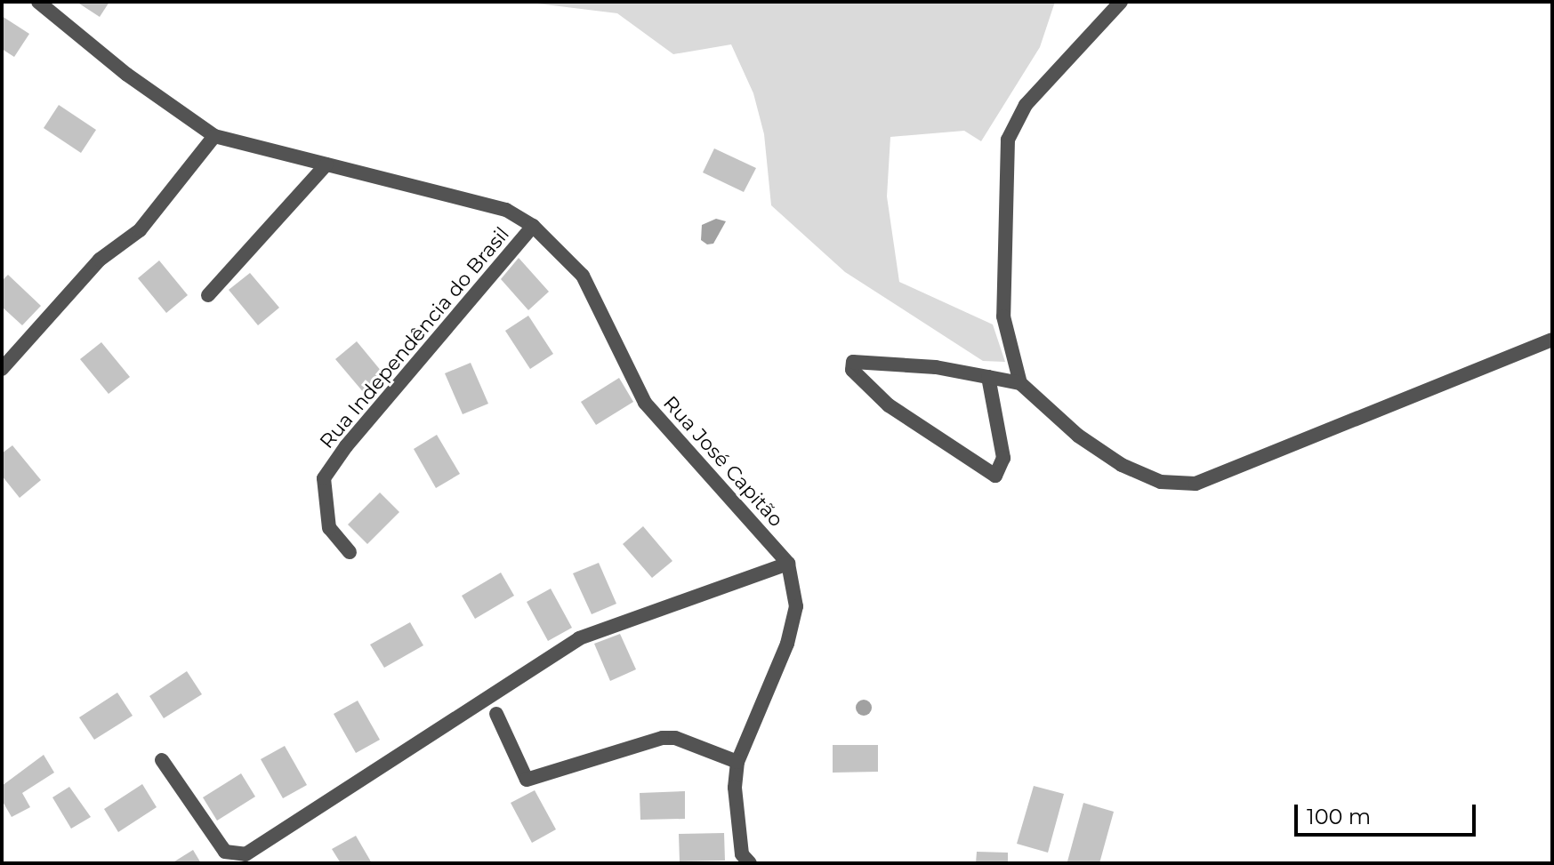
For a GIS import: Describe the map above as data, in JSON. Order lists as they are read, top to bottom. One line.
{"streets":{"street":["Rua Independência do Brasil","Rua José Capitão"]},"crossings":[["Rua Independência do Brasil","Rua José Capitão"]],"scale_bar":"100 m"}
